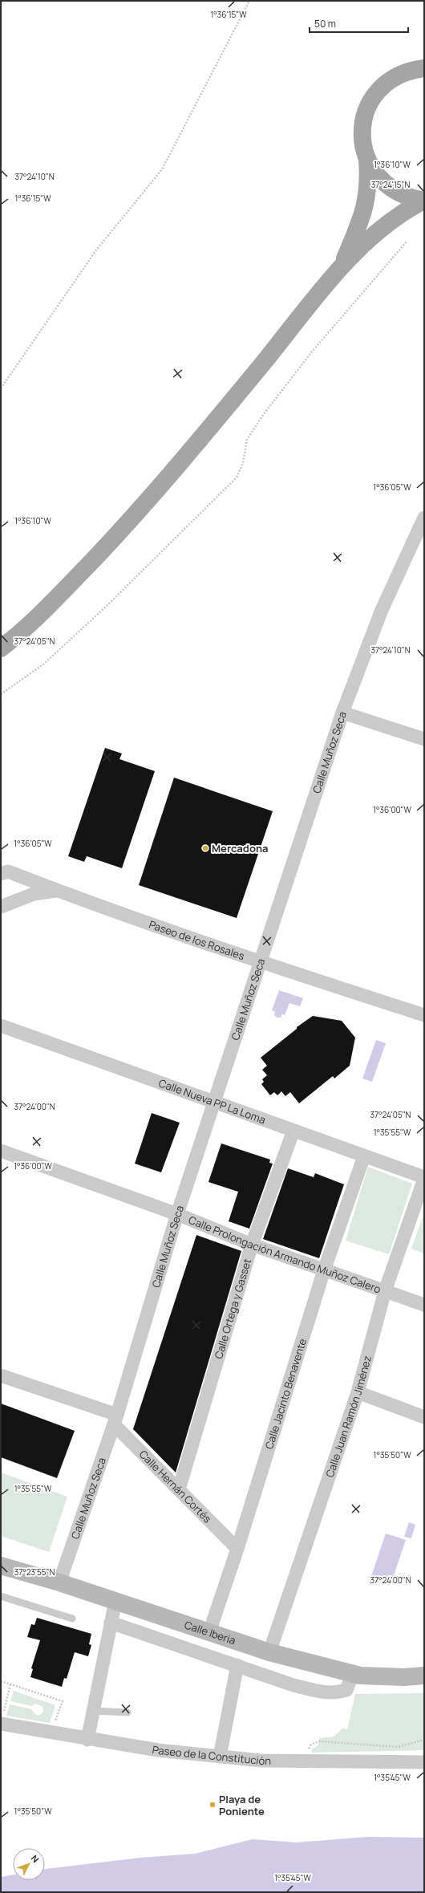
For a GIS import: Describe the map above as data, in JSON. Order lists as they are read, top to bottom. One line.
{"streets":{"main road":["Calle Iberia"],"street":["Calle Muñoz Seca","Paseo de los Rosales","Calle Nueva PP La Loma","Calle Prolongación Armando Muñoz Calero","Calle Ortega y Gasset","Calle Jacinto Benavente","Calle Juan Ramón Jiménez","Calle Hernán Cortés","Paseo de la Constitución"]},"crossings":[["Calle Muñoz Seca","Paseo de los Rosales"],["Calle Muñoz Seca","Calle Nueva PP La Loma"],["Calle Muñoz Seca","Calle Prolongación Armando Muñoz Calero"],["Calle Muñoz Seca","Calle Hernán Cortés"],["Calle Muñoz Seca","Calle Iberia"],["Calle Nueva PP La Loma","Calle Ortega y Gasset"],["Calle Nueva PP La Loma","Calle Jacinto Benavente"],["Calle Nueva PP La Loma","Calle Juan Ramón Jiménez"],["Calle Prolongación Armando Muñoz Calero","Calle Ortega y Gasset"],["Calle Prolongación Armando Muñoz Calero","Calle Jacinto Benavente"],["Calle Prolongación Armando Muñoz Calero","Calle Juan Ramón Jiménez"],["Calle Ortega y Gasset","Calle Hernán Cortés"],["Calle Jacinto Benavente","Calle Hernán Cortés"],["Calle Jacinto Benavente","Calle Iberia"],["Calle Juan Ramón Jiménez","Calle Iberia"]],"places":["Mercadona","Playa de Poniente"],"scale_bar":"50 m","north":"top right","coordinates":["1°36'15\"W","1°36'10\"W","37°24'10\"N","37°24'15\"N","1°36'05\"W","37°24'05\"N","1°36'00\"W","37°24'00\"N","1°35'55\"W","1°35'50\"W","37°23'55\"N","1°35'45\"W"]}
